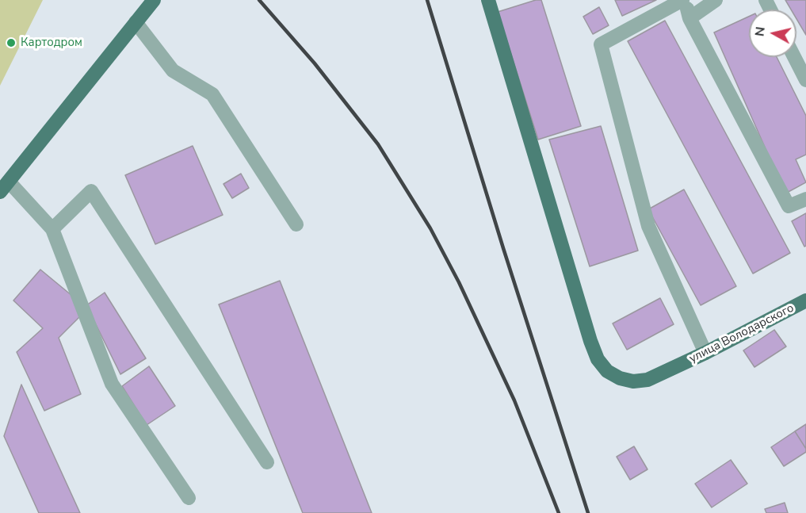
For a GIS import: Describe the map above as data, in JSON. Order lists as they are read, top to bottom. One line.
{"streets":{"main road":["улица Володарского"]},"places":["Картодром"],"north":"left"}
